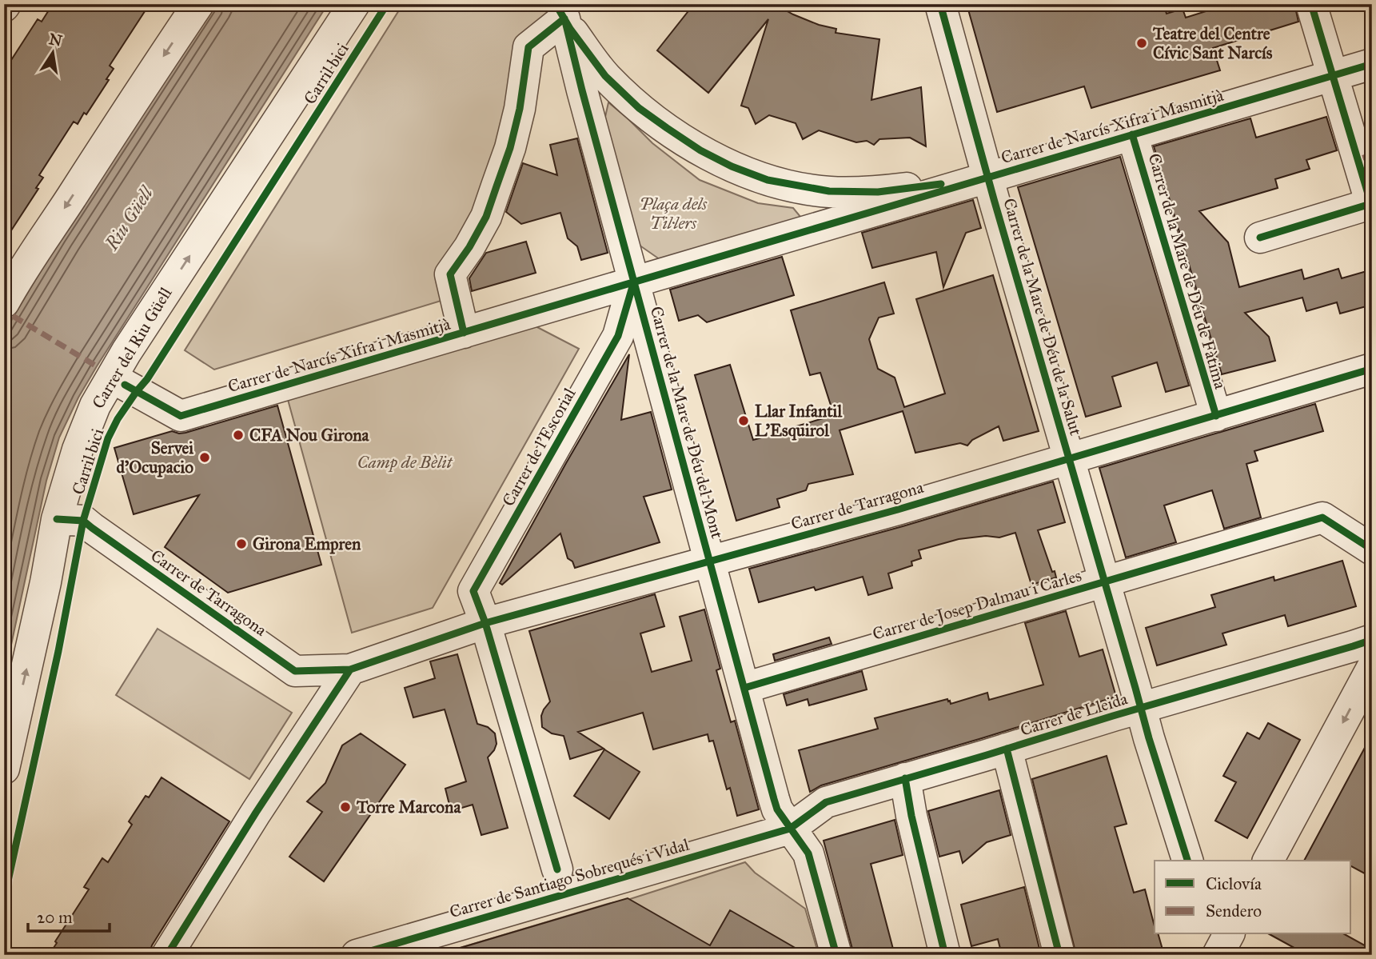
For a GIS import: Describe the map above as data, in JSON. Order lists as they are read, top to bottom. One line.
{"streets":{"street":["Carrer de Narcís Xifra i Masmitjà","Carrer de la Mare de Déu de Fàtima","Carrer de la Mare de Déu de la Salut","Carrer del Riu Güell","Carrer de la Mare de Déu del Mont","Carrer de l'Escorial","Carrer de Tarragona","Carrer de Josep Dalmau i Carles","Carrer de Lleida","Carrer de Santiago Sobrequés i Vidal"],"cycle path":["Carril bici"]},"crossings":[["Carrer de Narcís Xifra i Masmitjà","Carrer de la Mare de Déu de Fàtima"],["Carrer de Narcís Xifra i Masmitjà","Carrer de la Mare de Déu de la Salut"],["Carrer de Narcís Xifra i Masmitjà","Carrer de la Mare de Déu del Mont"],["Carrer de Narcís Xifra i Masmitjà","Carrer de l'Escorial"],["Carrer de la Mare de Déu de Fàtima","Carrer de Tarragona"],["Carrer de la Mare de Déu de la Salut","Carrer de Tarragona"],["Carrer de la Mare de Déu de la Salut","Carrer de Josep Dalmau i Carles"],["Carrer de la Mare de Déu de la Salut","Carrer de Lleida"],["Carrer del Riu Güell","Carrer de Tarragona"],["Carrer de la Mare de Déu del Mont","Carrer de l'Escorial"],["Carrer de la Mare de Déu del Mont","Carrer de Tarragona"],["Carrer de la Mare de Déu del Mont","Carrer de Josep Dalmau i Carles"],["Carrer de la Mare de Déu del Mont","Carrer de Lleida"],["Carrer de la Mare de Déu del Mont","Carrer de Santiago Sobrequés i Vidal"],["Carrer de l'Escorial","Carrer de Tarragona"],["Carrer de Lleida","Carrer de Santiago Sobrequés i Vidal"]],"water":["Riu Güell"],"parks":["Plaça dels Til·lers","Camp de Bèlit"],"places":["Teatre del Centre Cívic Sant Narcís","Llar Infantil L'Esquirol","CFA Nou Girona","Servei d'Ocupacio","Girona Empren","Torre Marcona"],"legend":["Ciclovía","Sendero"],"scale_bar":"20 m","north":"top"}
